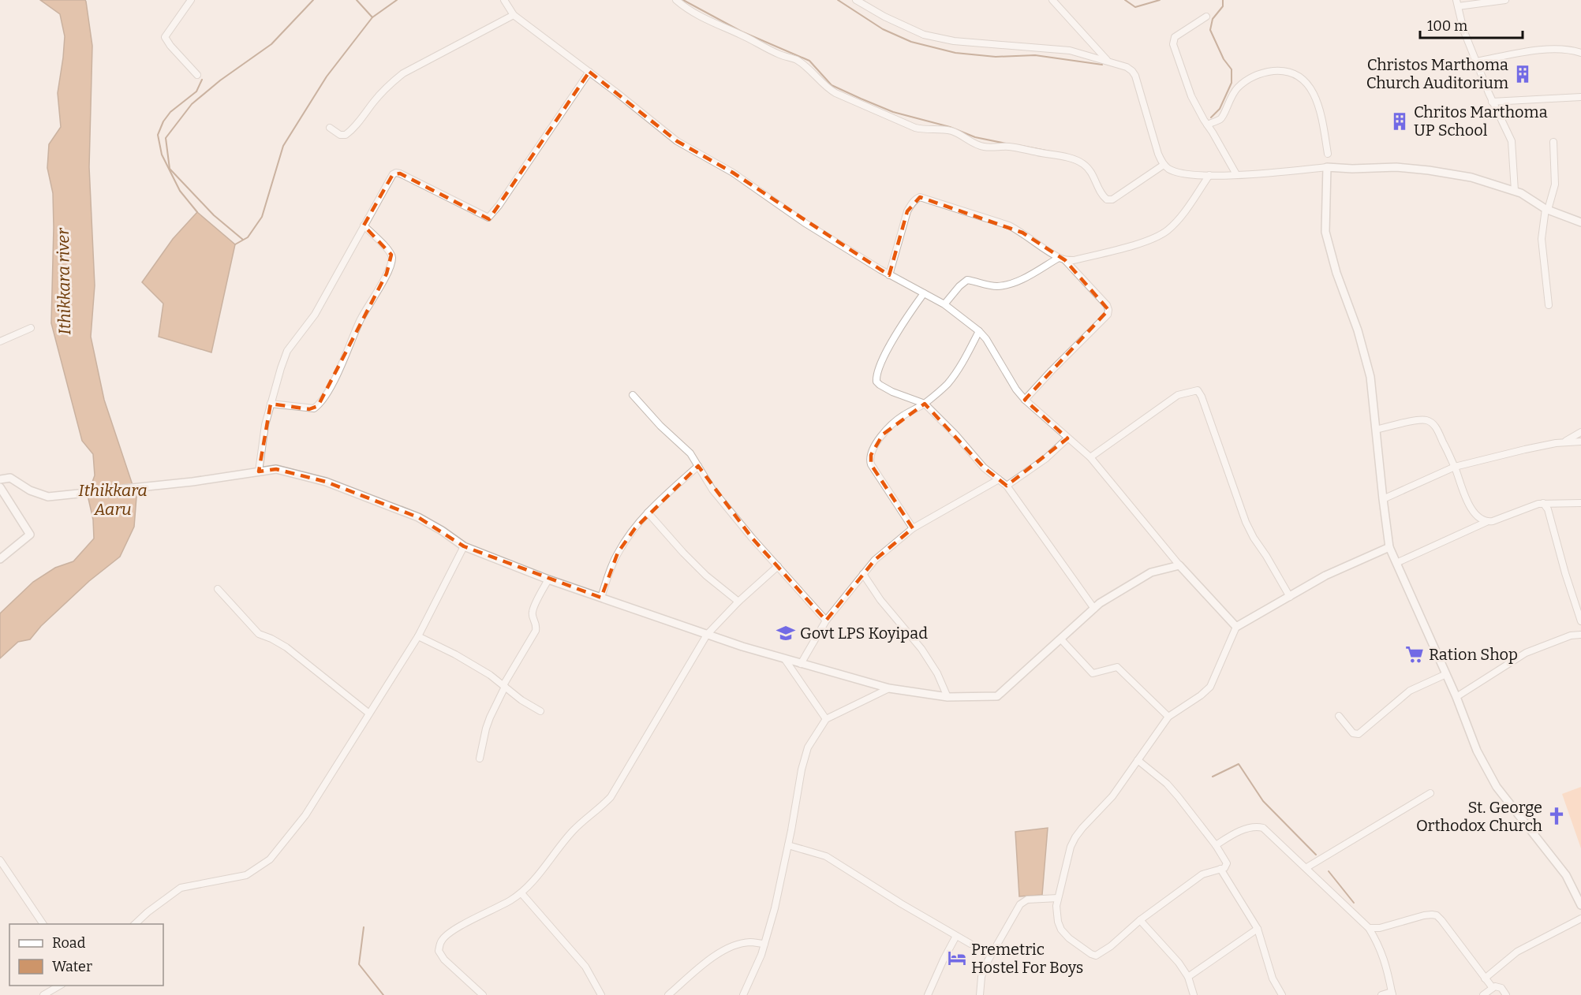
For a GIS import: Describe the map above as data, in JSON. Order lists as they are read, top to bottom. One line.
{"water":["Ithikkara river","Ithikkara Aaru"],"places":{"building":["Christos Marthoma Church Auditorium","Chritos Marthoma UP School"],"school or university":["Govt LPS Koyipad"],"supermarket":["Ration Shop"],"church":["St. George Orthodox Church"],"hotel":["Premetric Hostel For Boys"]},"legend":["Road","Water"],"scale_bar":"100 m"}
